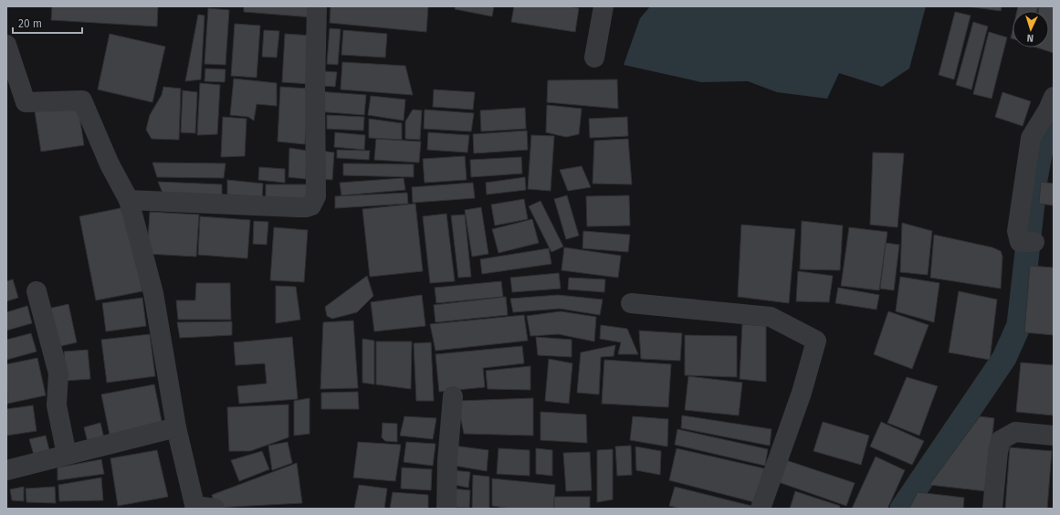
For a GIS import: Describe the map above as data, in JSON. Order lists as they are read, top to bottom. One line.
{"scale_bar":"20 m","north":"bottom"}
